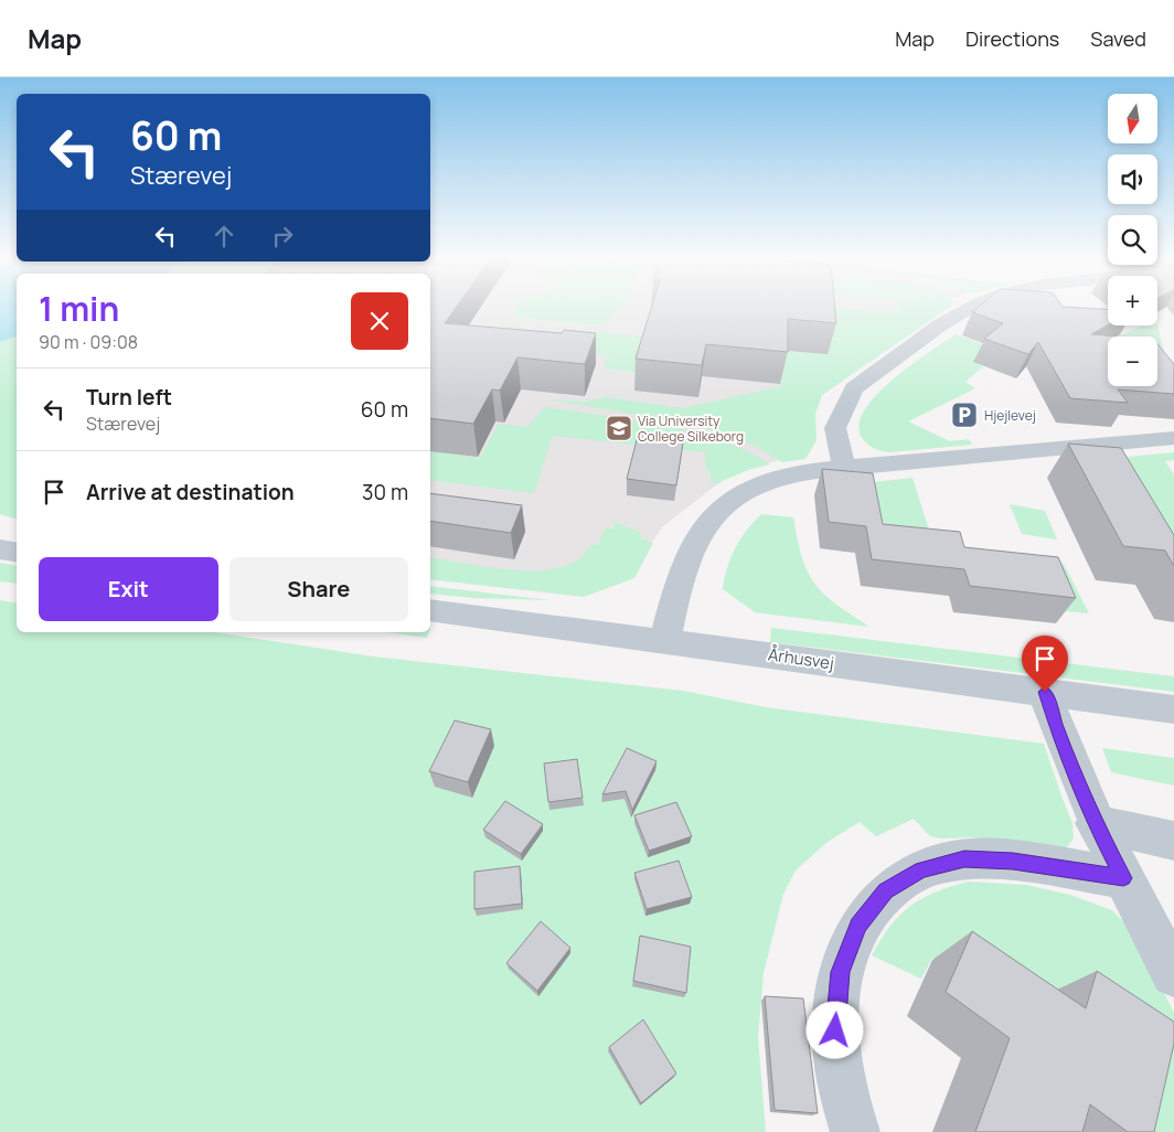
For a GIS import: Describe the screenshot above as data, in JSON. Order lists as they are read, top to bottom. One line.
{"streets":{"street":["Århusvej"]},"places":{"parking":["Hjejlevej"],"school or university":["Via University College Silkeborg"]},"north":"bottom","page":{"header":"Map","nav":["Map","Directions","Saved"],"map_buttons":["+","−"],"turn":["60 m","Stærevej"],"heading":["1 min","90 m · 09:08"],"list":[{"name":"Turn left","note":"Stærevej","value":"60 m"},{"name":"Arrive at destination","value":"30 m"}],"buttons":["Exit","Share"]}}
